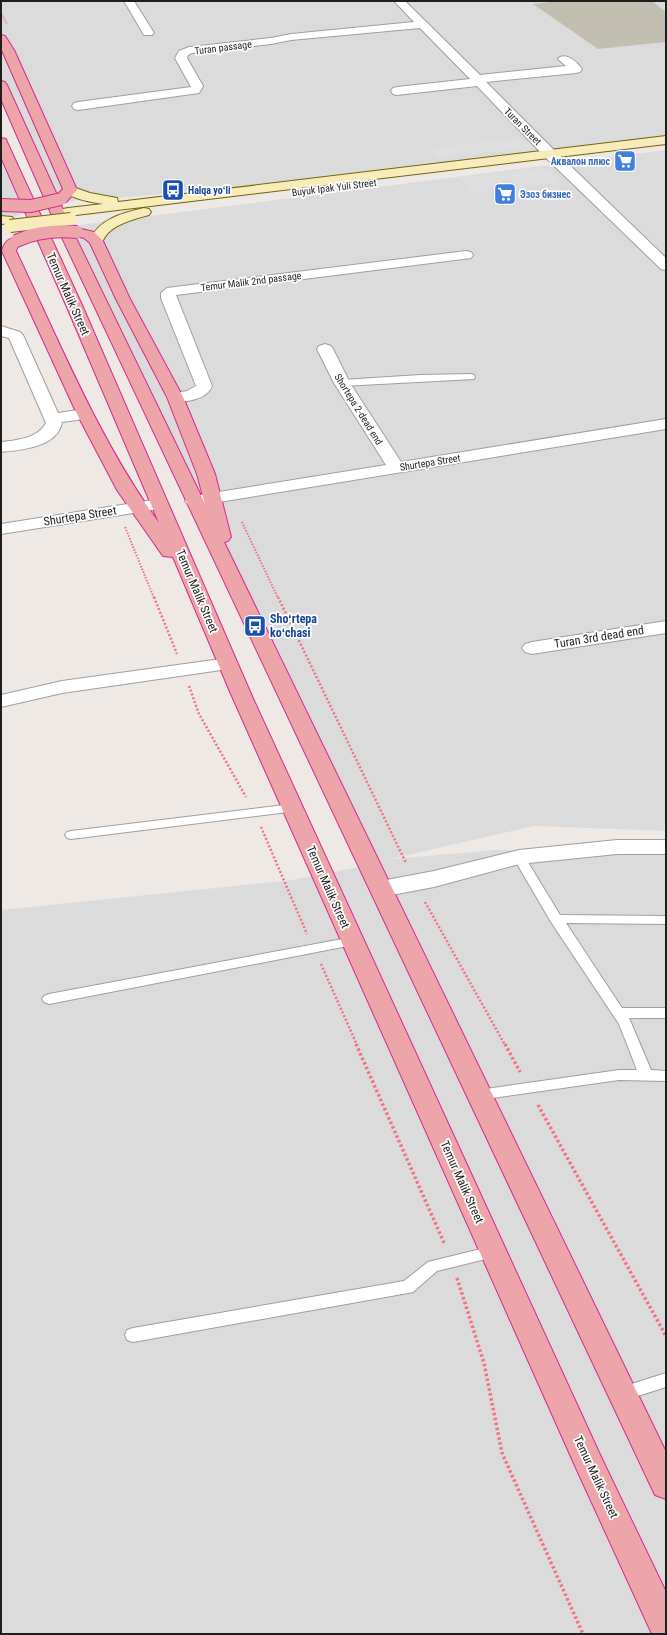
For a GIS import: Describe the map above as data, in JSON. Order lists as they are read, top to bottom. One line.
{"streets":{"highway":["Temur Malik Street"],"main road":["Buyuk Ipak Yuli Street"],"street":["Turan passage","Turan Street","Temur Malik 2nd passage","Shortepa 2-dead end","Shurtepa Street","Turan 3rd dead end"]},"crossings":[["Turan passage","Turan Street"],["Turan Street","Buyuk Ipak Yuli Street"],["Temur Malik Street","Shurtepa Street"],["Shortepa 2-dead end","Shurtepa Street"]],"places":{"supermarket":["Аквалон плюс","Эзоз бизнес"],"bus stop":["Halqa yoʻli","Shoʻrtepa koʻchasi"]}}
